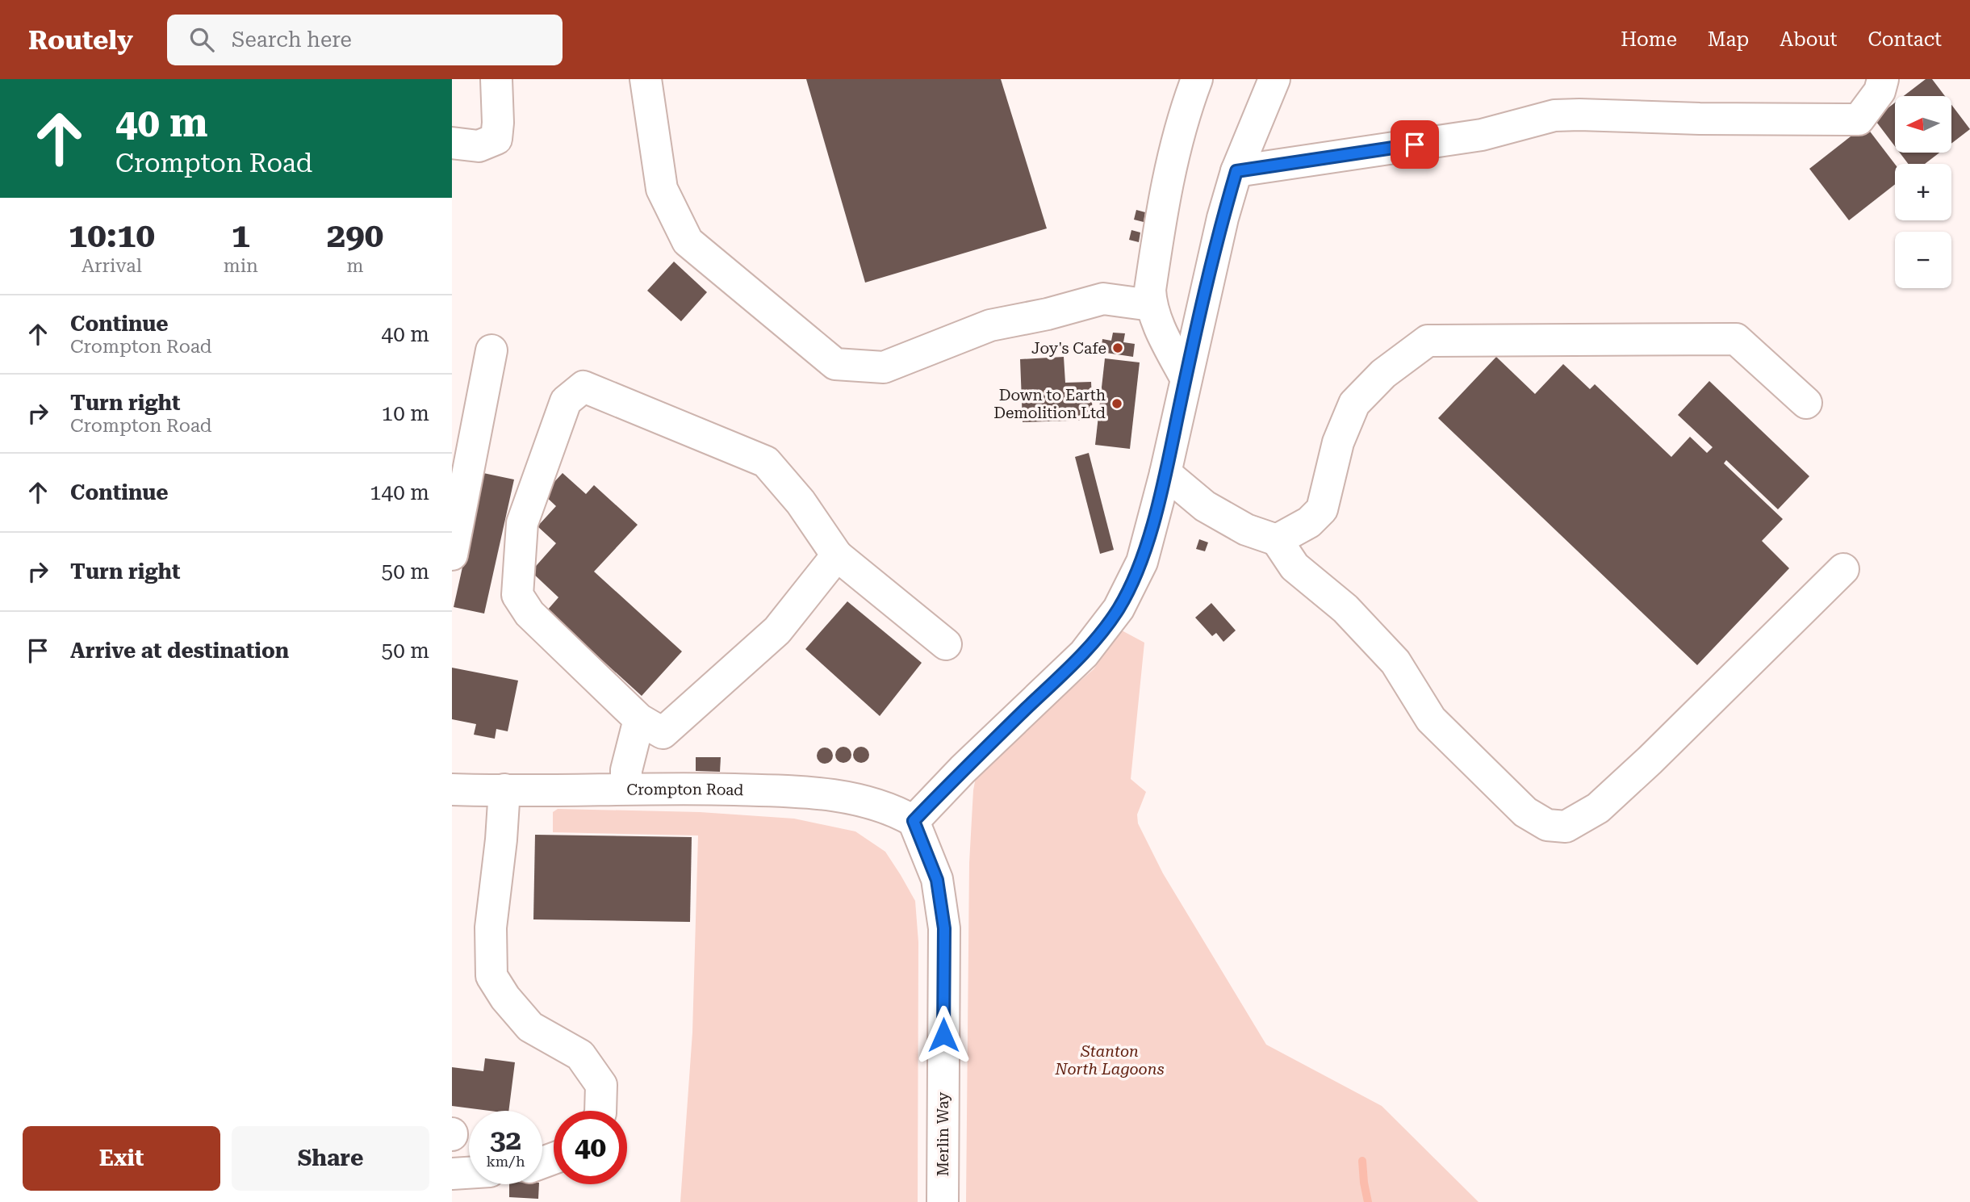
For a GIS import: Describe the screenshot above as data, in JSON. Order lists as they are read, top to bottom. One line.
{"streets":{"street":["Crompton Road","Merlin Way"]},"crossings":[["Crompton Road","Merlin Way"]],"parks":["Stanton North Lagoons"],"places":["Joy's Cafe","Down to Earth Demolition Ltd"],"north":"left","page":{"header":"Routely","search":"Search here","nav":["Home","Map","About","Contact"],"turn":["40 m","Crompton Road"],"map_buttons":["+","−"],"eta":["10:10","Arrival","1","min","290","m"],"list":[{"name":"Continue","note":"Crompton Road","value":"40 m"},{"name":"Turn right","note":"Crompton Road","value":"10 m"},{"name":"Continue","value":"140 m"},{"name":"Turn right","value":"50 m"},{"name":"Arrive at destination","value":"50 m"}],"speed":"32 km/h","limit":"40","buttons":["Exit","Share"]}}
